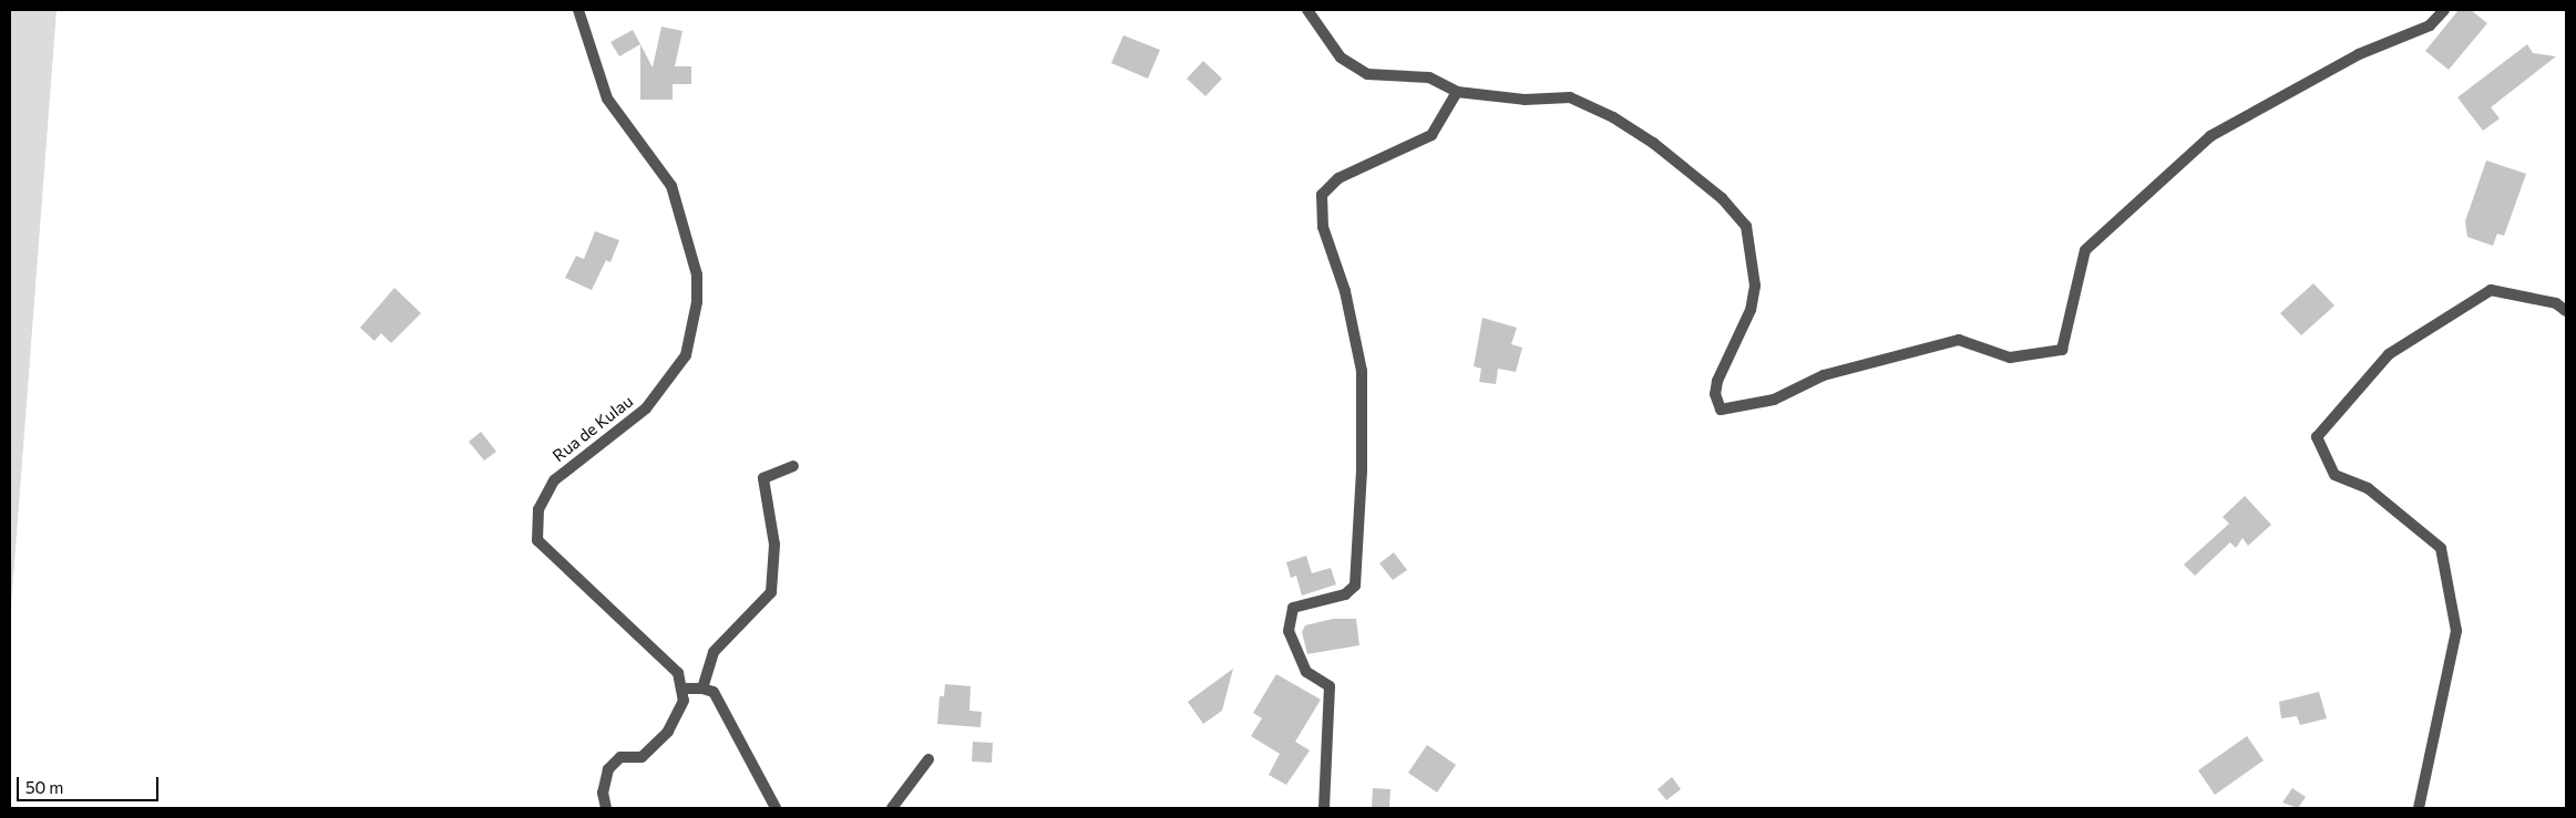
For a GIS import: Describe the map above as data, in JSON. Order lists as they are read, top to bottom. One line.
{"streets":{"street":["Rua de Kulau"]},"scale_bar":"50 m"}
